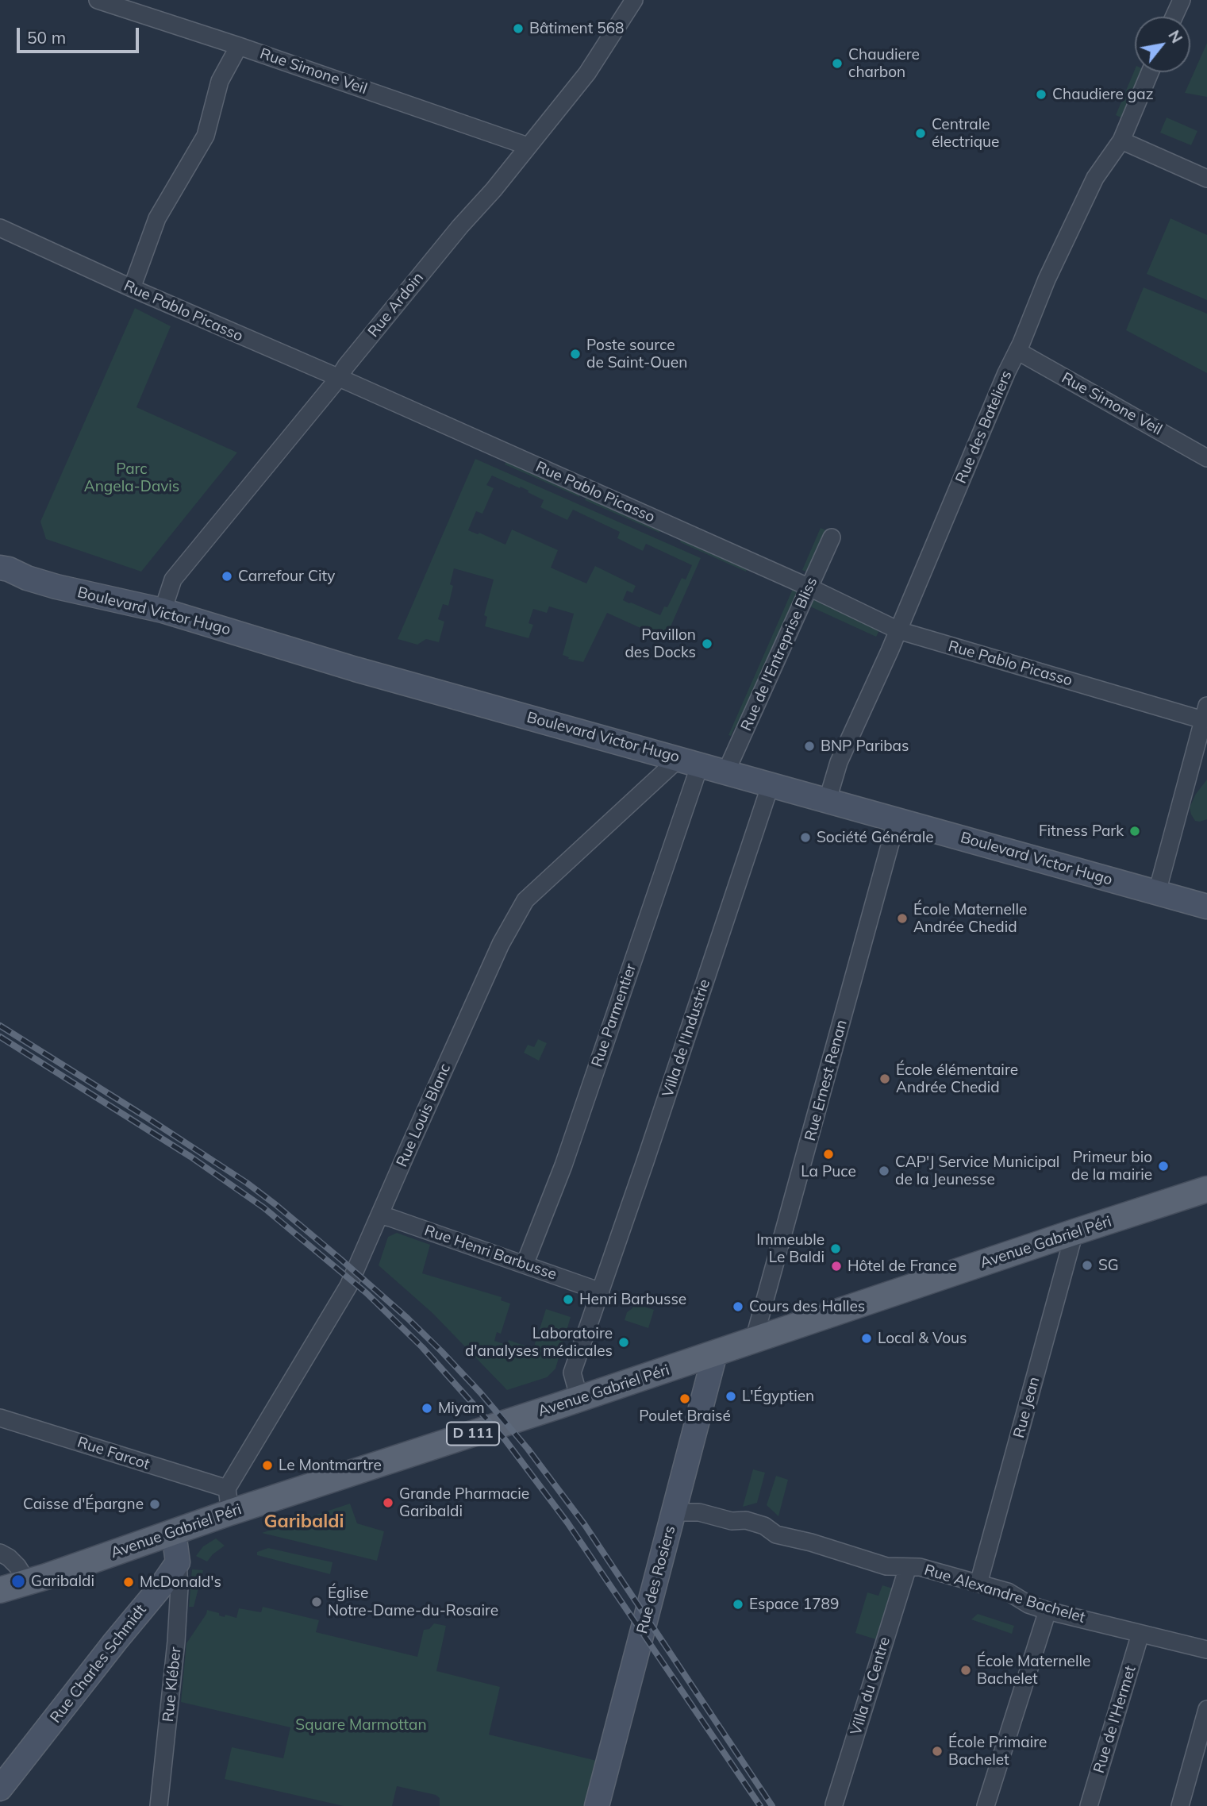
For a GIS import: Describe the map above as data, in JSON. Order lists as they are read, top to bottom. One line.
{"streets":{"main road":["Boulevard Victor Hugo","Avenue Gabriel Péri","D 111","Rue des Rosiers","Rue Charles Schmidt"],"street":["Rue Simone Veil","Rue Ardoin","Rue Pablo Picasso","Rue des Bateliers","Rue de l'Entreprise Bliss","Rue Parmentier","Villa de l'Industrie","Rue Ernest Renan","Rue Louis Blanc","Rue Henri Barbusse","Rue Jean","Rue Farcot","Rue Alexandre Bachelet","Rue Kléber","Villa du Centre","Rue de l'Hermet"]},"crossings":[["Rue Simone Veil","Rue Ardoin"],["Rue Simone Veil","Rue des Bateliers"],["Rue Ardoin","Rue Pablo Picasso"],["Rue Ardoin","Boulevard Victor Hugo"],["Rue Pablo Picasso","Rue des Bateliers"],["Rue Pablo Picasso","Rue de l'Entreprise Bliss"],["Rue des Bateliers","Boulevard Victor Hugo"],["Boulevard Victor Hugo","Rue de l'Entreprise Bliss"],["Boulevard Victor Hugo","Rue Parmentier"],["Boulevard Victor Hugo","Villa de l'Industrie"],["Boulevard Victor Hugo","Rue Ernest Renan"],["Boulevard Victor Hugo","Rue Louis Blanc"],["Rue Parmentier","Rue Louis Blanc"],["Rue Parmentier","Rue Henri Barbusse"],["Villa de l'Industrie","Avenue Gabriel Péri"],["Villa de l'Industrie","Rue Henri Barbusse"],["Rue Ernest Renan","Avenue Gabriel Péri"],["Rue Louis Blanc","Avenue Gabriel Péri"],["Rue Louis Blanc","Rue Henri Barbusse"],["Rue Louis Blanc","Rue Farcot"],["Avenue Gabriel Péri","Rue Jean"],["Avenue Gabriel Péri","Rue Farcot"],["Avenue Gabriel Péri","Rue des Rosiers"],["Rue Jean","Rue Alexandre Bachelet"],["Rue des Rosiers","Rue Alexandre Bachelet"],["Rue Alexandre Bachelet","Villa du Centre"],["Rue Alexandre Bachelet","Rue de l'Hermet"],["Rue Charles Schmidt","Rue Kléber"]],"districts":["Garibaldi"],"parks":["Parc Angela-Davis","Square Marmottan"],"places":["Bâtiment 568","Chaudiere charbon","Chaudiere gaz","Centrale électrique","Poste source de Saint-Ouen","Carrefour City","Pavillon des Docks","BNP Paribas","Fitness Park","Société Générale","École Maternelle Andrée Chedid","École élémentaire Andrée Chedid","La Puce","Primeur bio de la mairie","CAP'J Service Municipal de la Jeunesse","Immeuble Le Baldi","SG","Hôtel de France","Henri Barbusse","Cours des Halles","Local & Vous","Laboratoire d'analyses médicales","L'Égyptien","Poulet Braisé","Miyam","Le Montmartre","Grande Pharmacie Garibaldi","Caisse d'Épargne","Garibaldi","McDonald's","Église Notre-Dame-du-Rosaire","Espace 1789","École Maternelle Bachelet","École Primaire Bachelet"],"scale_bar":"50 m","north":"top right"}
